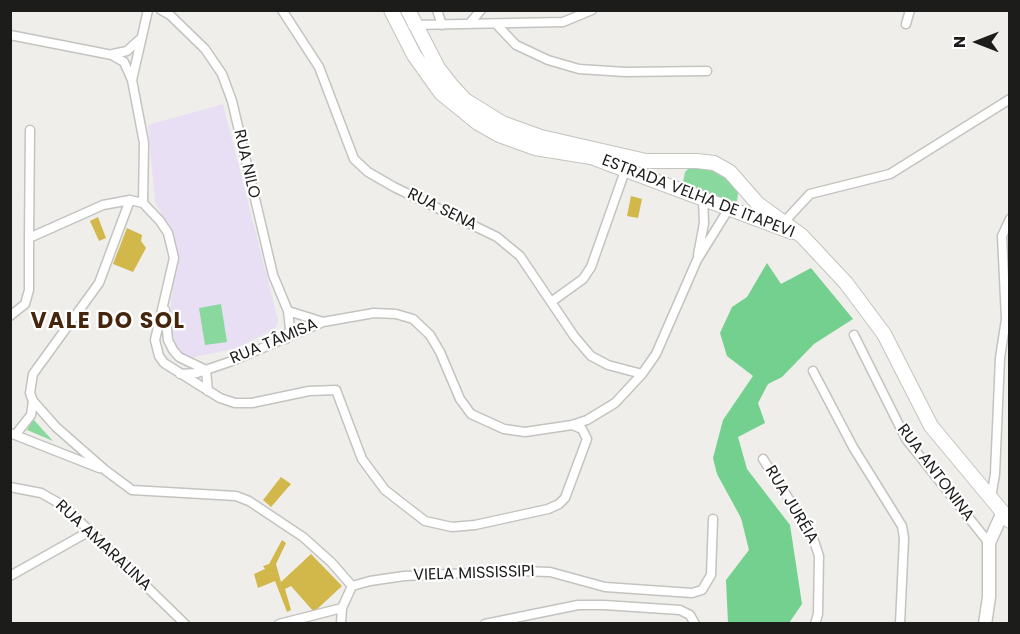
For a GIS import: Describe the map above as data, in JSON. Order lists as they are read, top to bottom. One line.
{"streets":{"main road":["ESTRADA VELHA DE ITAPEVI"],"street":["RUA NILO","RUA SENA","RUA TÂMISA","RUA ANTONINA","RUA JURÉIA","RUA AMARALINA","VIELA MISSISSIPI"]},"crossings":[["RUA NILO","RUA TÂMISA"],["ESTRADA VELHA DE ITAPEVI","RUA TÂMISA"],["RUA SENA","RUA TÂMISA"]],"districts":["VALE DO SOL"],"north":"left"}
